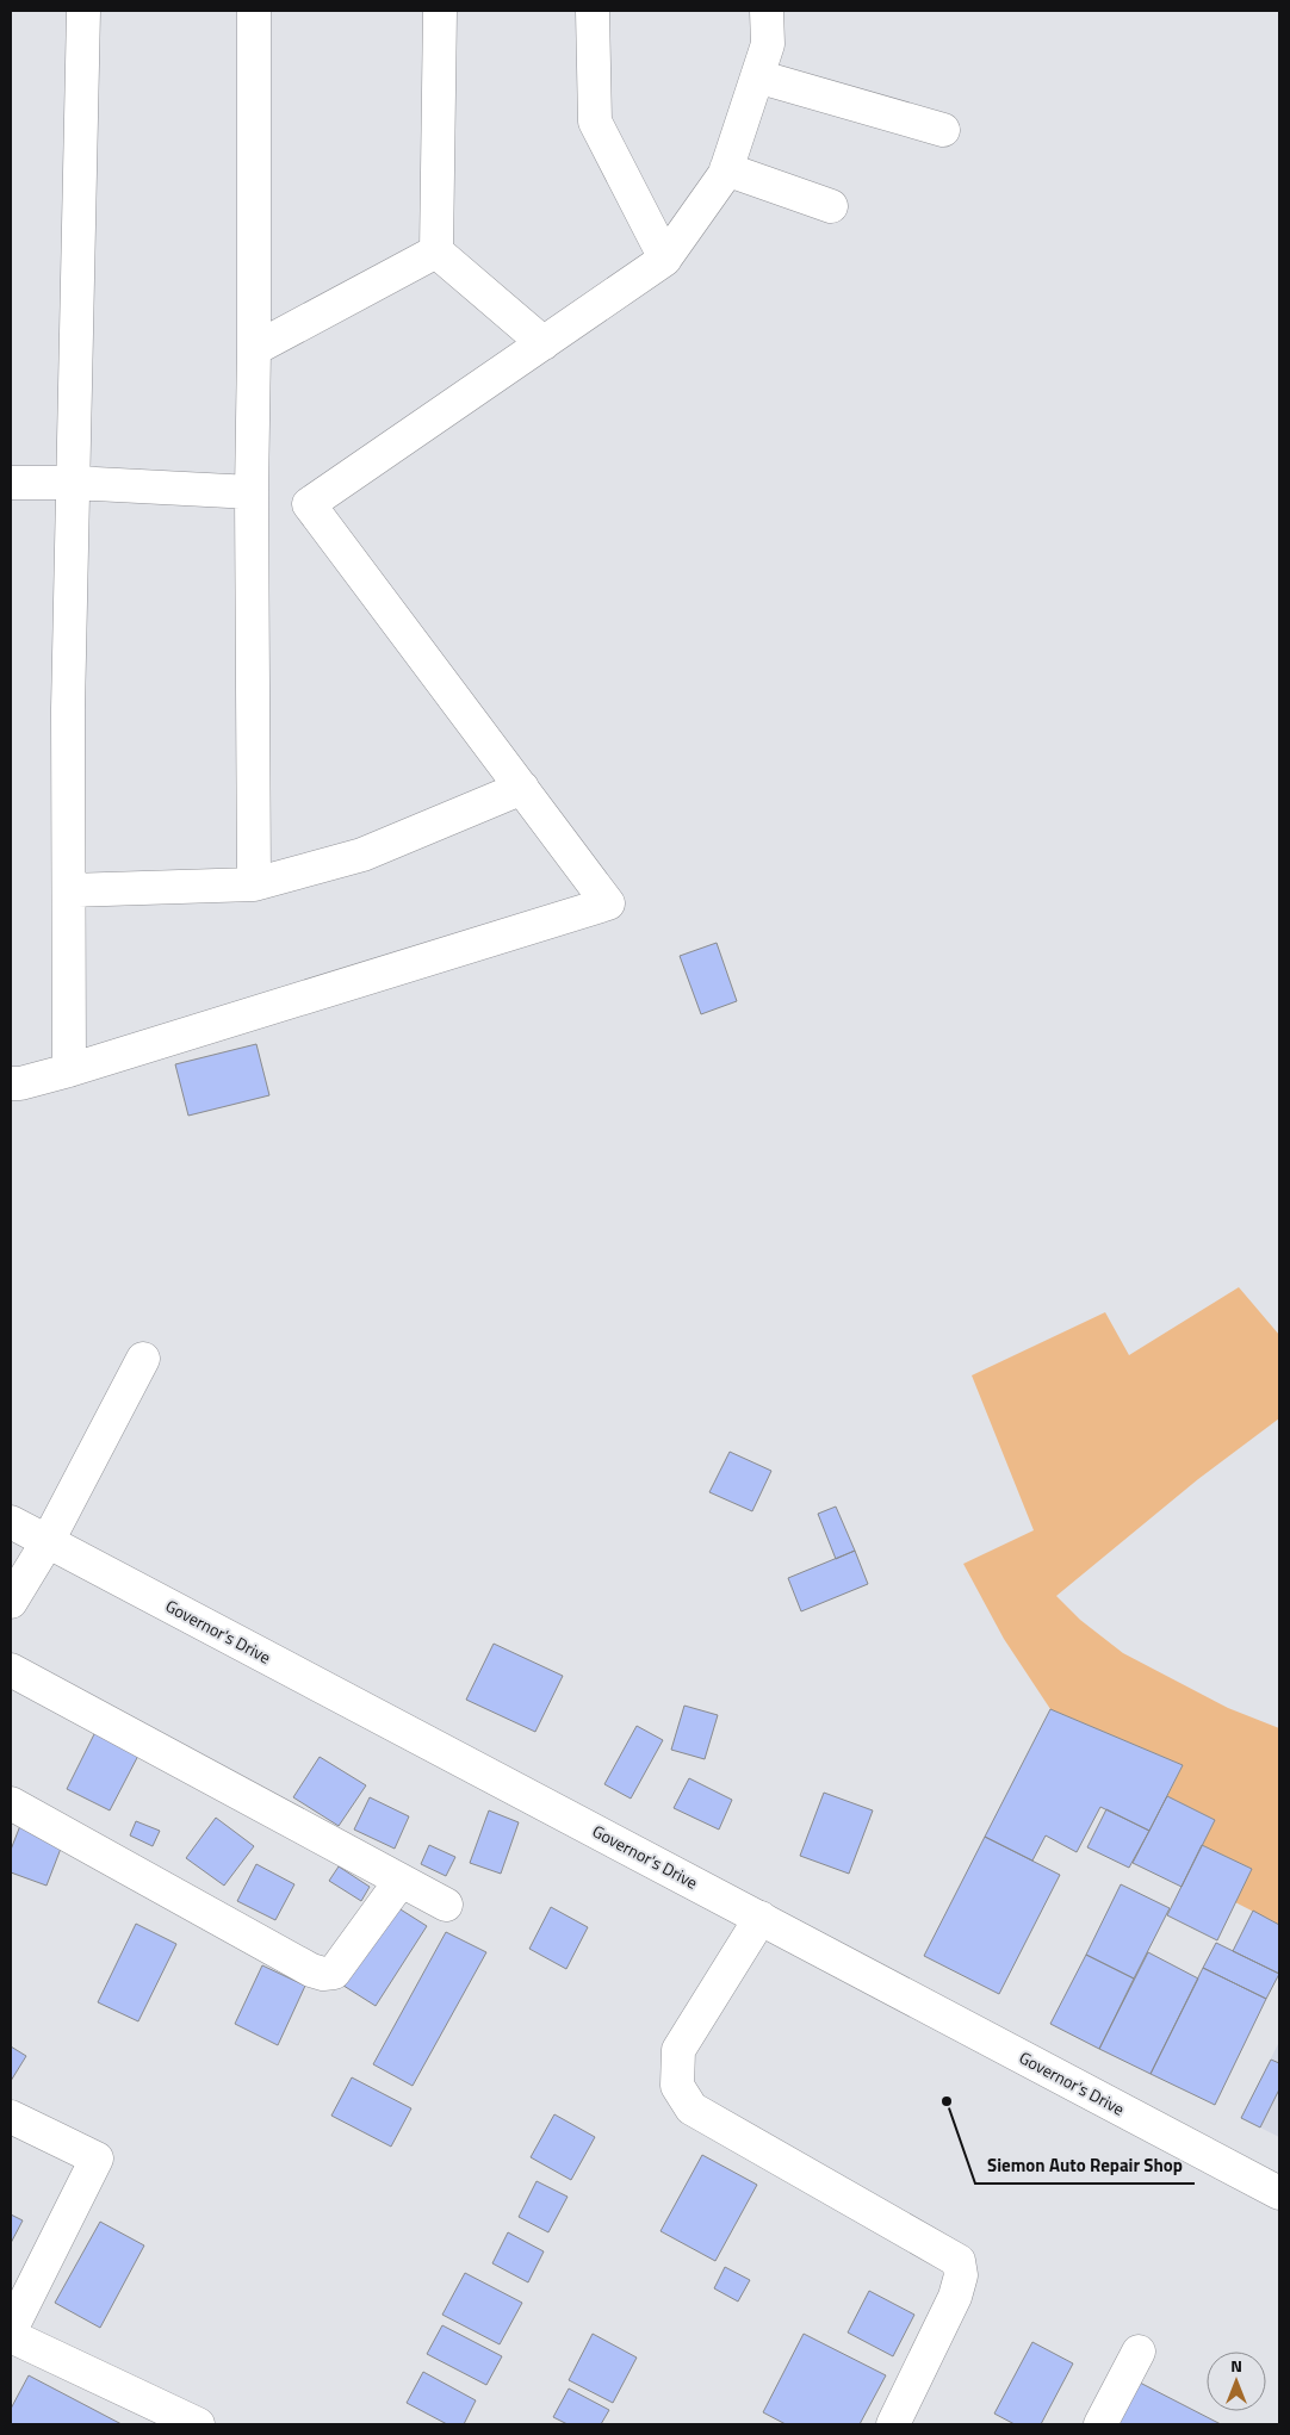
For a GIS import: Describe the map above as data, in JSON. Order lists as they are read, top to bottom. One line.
{"streets":{"street":["Governor's Drive"]},"places":["Siemon Auto Repair Shop"],"north":"top"}
